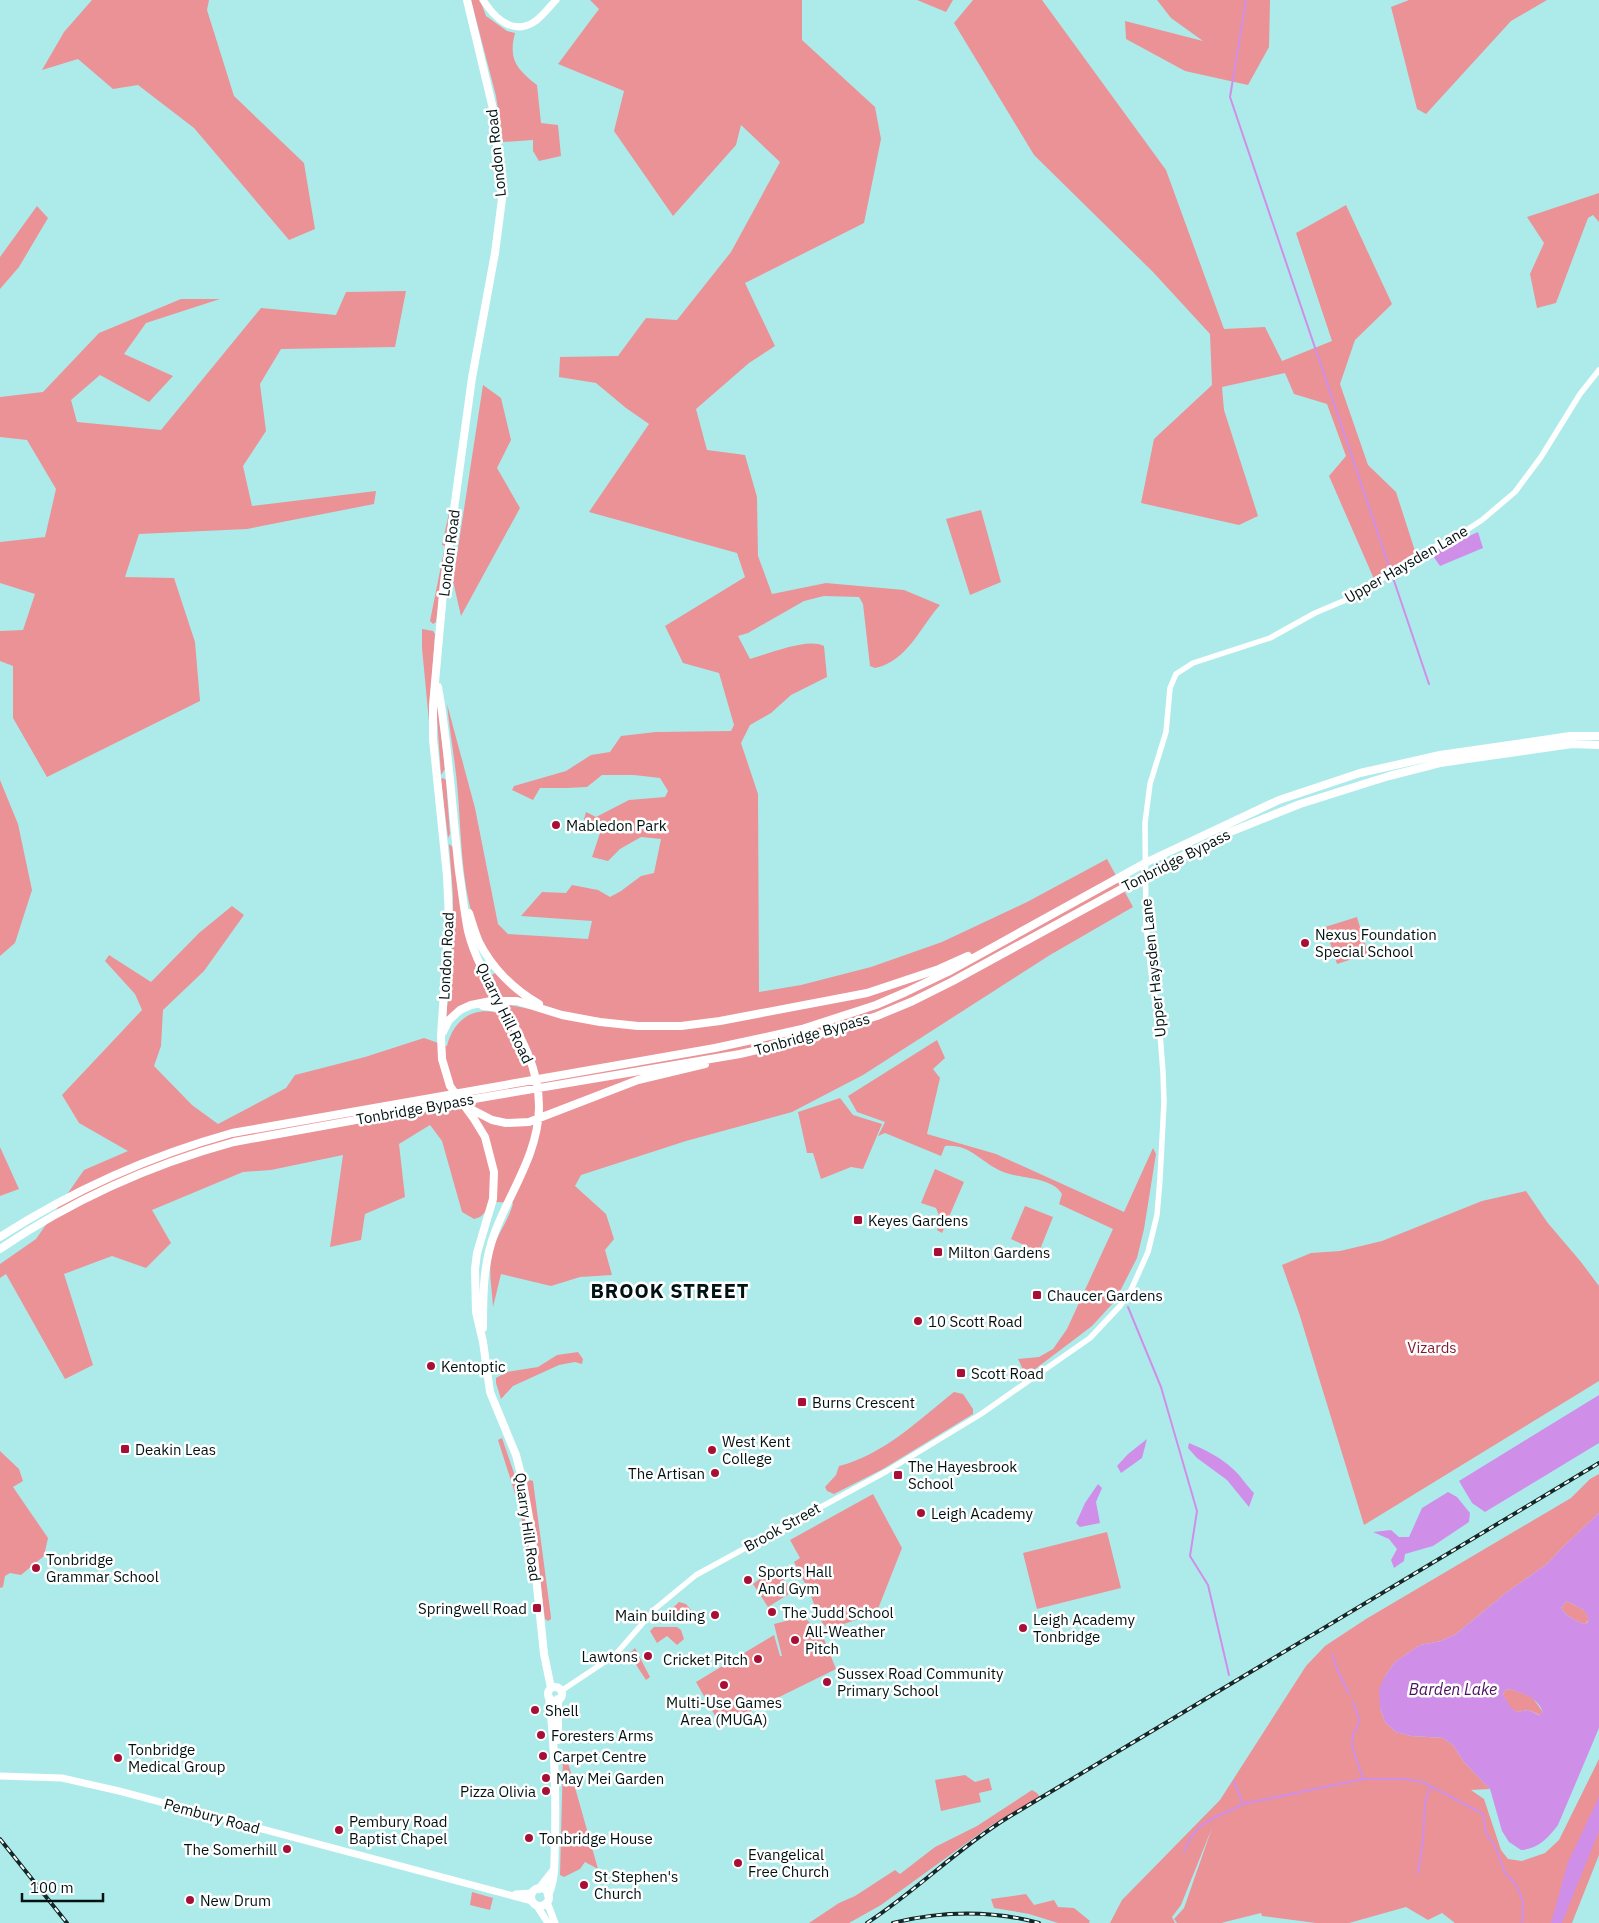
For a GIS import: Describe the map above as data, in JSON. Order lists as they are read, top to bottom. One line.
{"streets":{"highway":["London Road","Tonbridge Bypass","Quarry Hill Road"],"main road":["Pembury Road"],"street":["Upper Haysden Lane","Brook Street"]},"crossings":[["London Road","Quarry Hill Road"],["Upper Haysden Lane","Brook Street"],["Quarry Hill Road","Brook Street"]],"districts":["BROOK STREET"],"water":["Barden Lake"],"parks":["Vizards"],"places":{"other":["Mabledon Park","Nexus Foundation Special School","10 Scott Road","Kentoptic","West Kent College","The Artisan","Leigh Academy","Tonbridge Grammar School","Sports Hall And Gym","The Judd School","Main building","Leigh Academy Tonbridge","All-Weather Pitch","Lawtons","Cricket Pitch","Sussex Road Community Primary School","Multi-Use Games Area (MUGA)","Shell","Foresters Arms","Carpet Centre","Tonbridge Medical Group","May Mei Garden","Pizza Olivia","Pembury Road Baptist Chapel","Tonbridge House","The Somerhill","Evangelical Free Church","St Stephen's Church","New Drum"],"transit":["Keyes Gardens","Milton Gardens","Chaucer Gardens","Scott Road","Burns Crescent","Deakin Leas","The Hayesbrook School","Springwell Road"]},"scale_bar":"100 m"}
